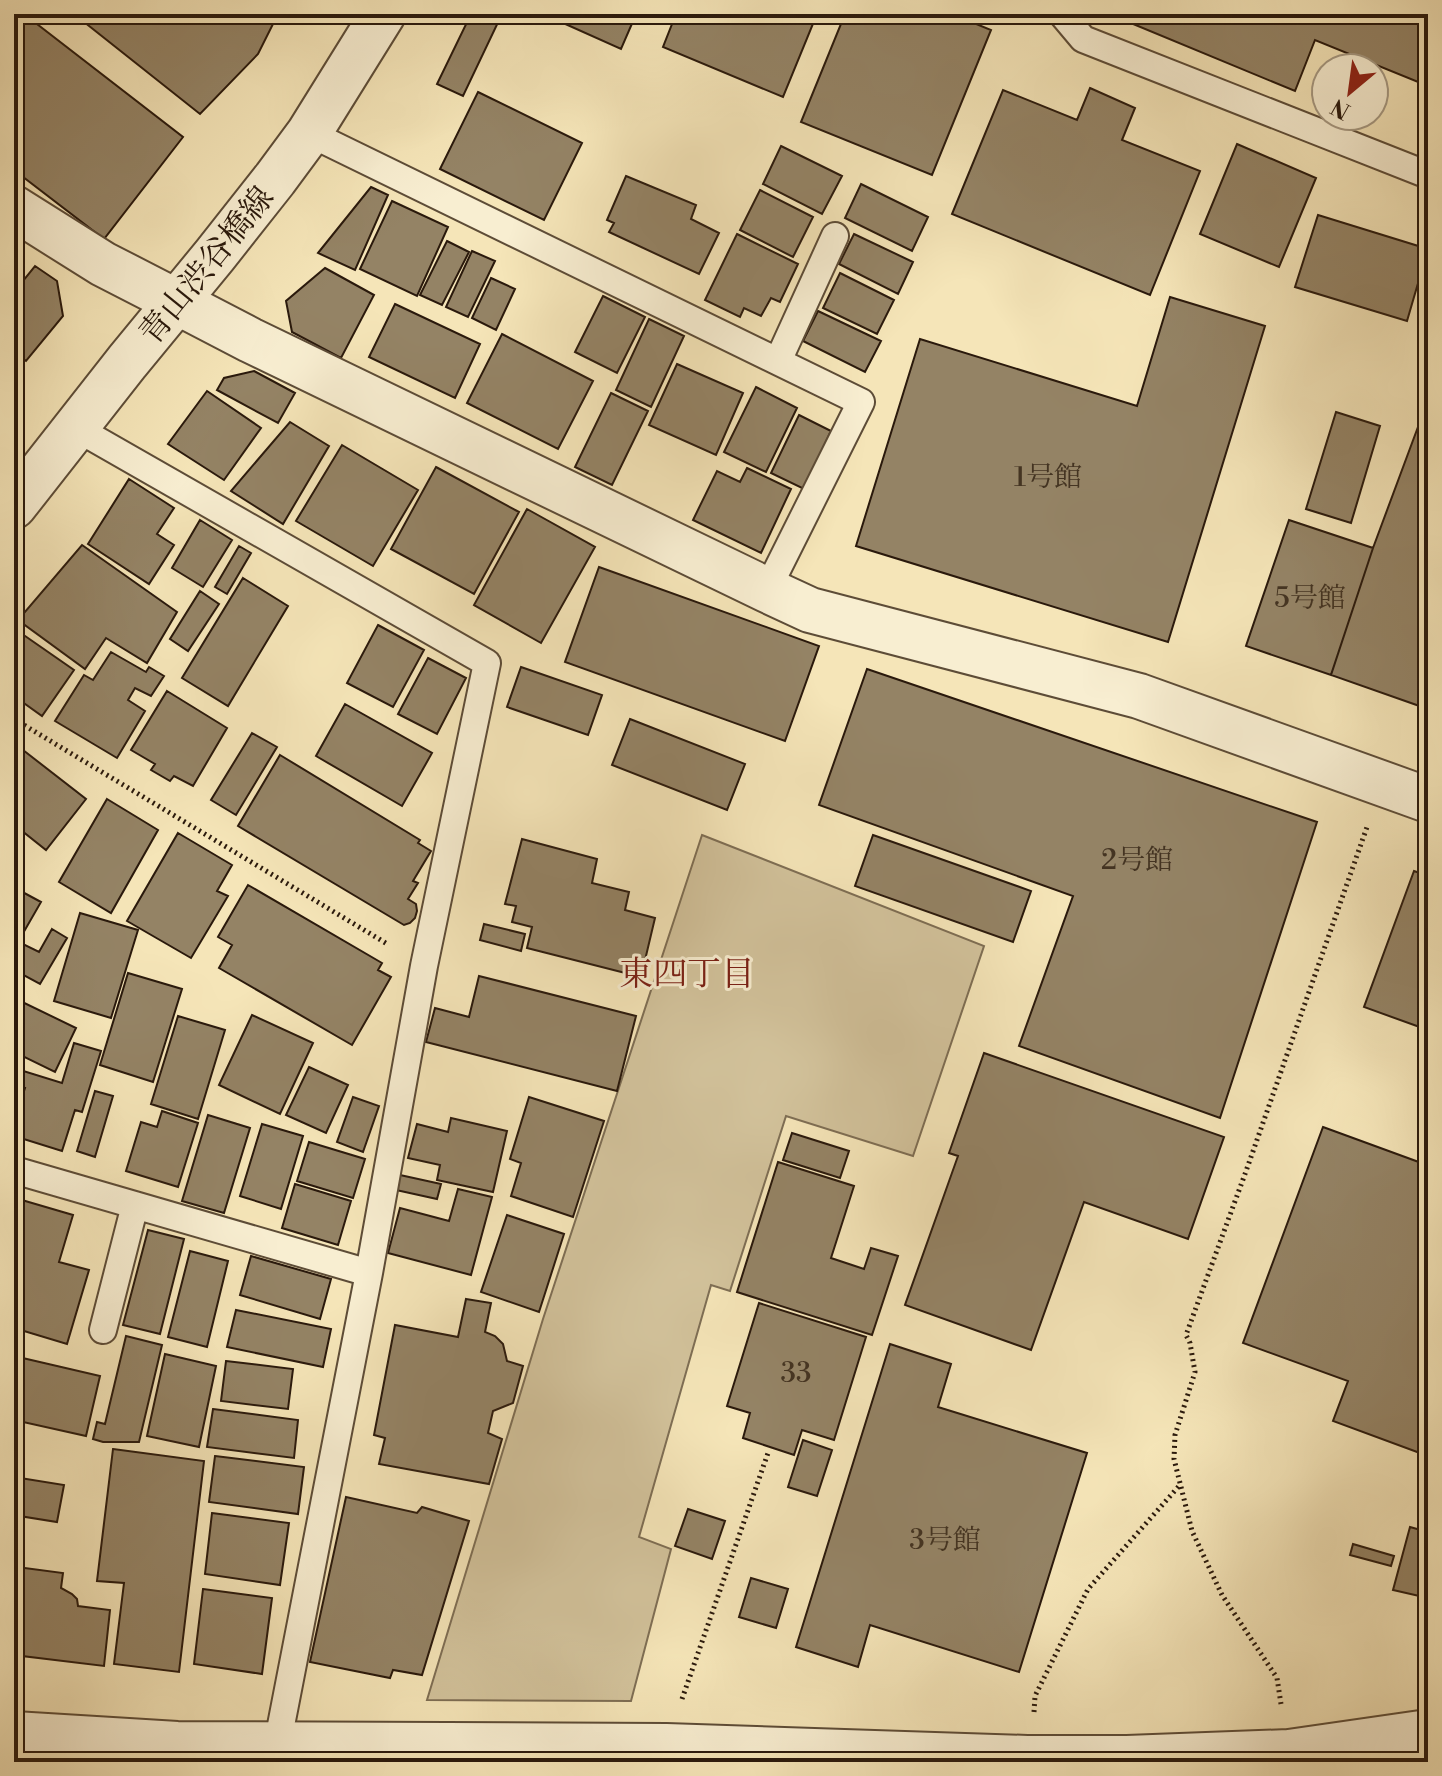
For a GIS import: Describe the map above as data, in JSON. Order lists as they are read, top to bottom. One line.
{"streets":{"street":["青山渋谷橋線"]},"districts":["東四丁目"],"house_numbers":["1号館","5号館","2号館","33","3号館"],"north":"bottom left"}
